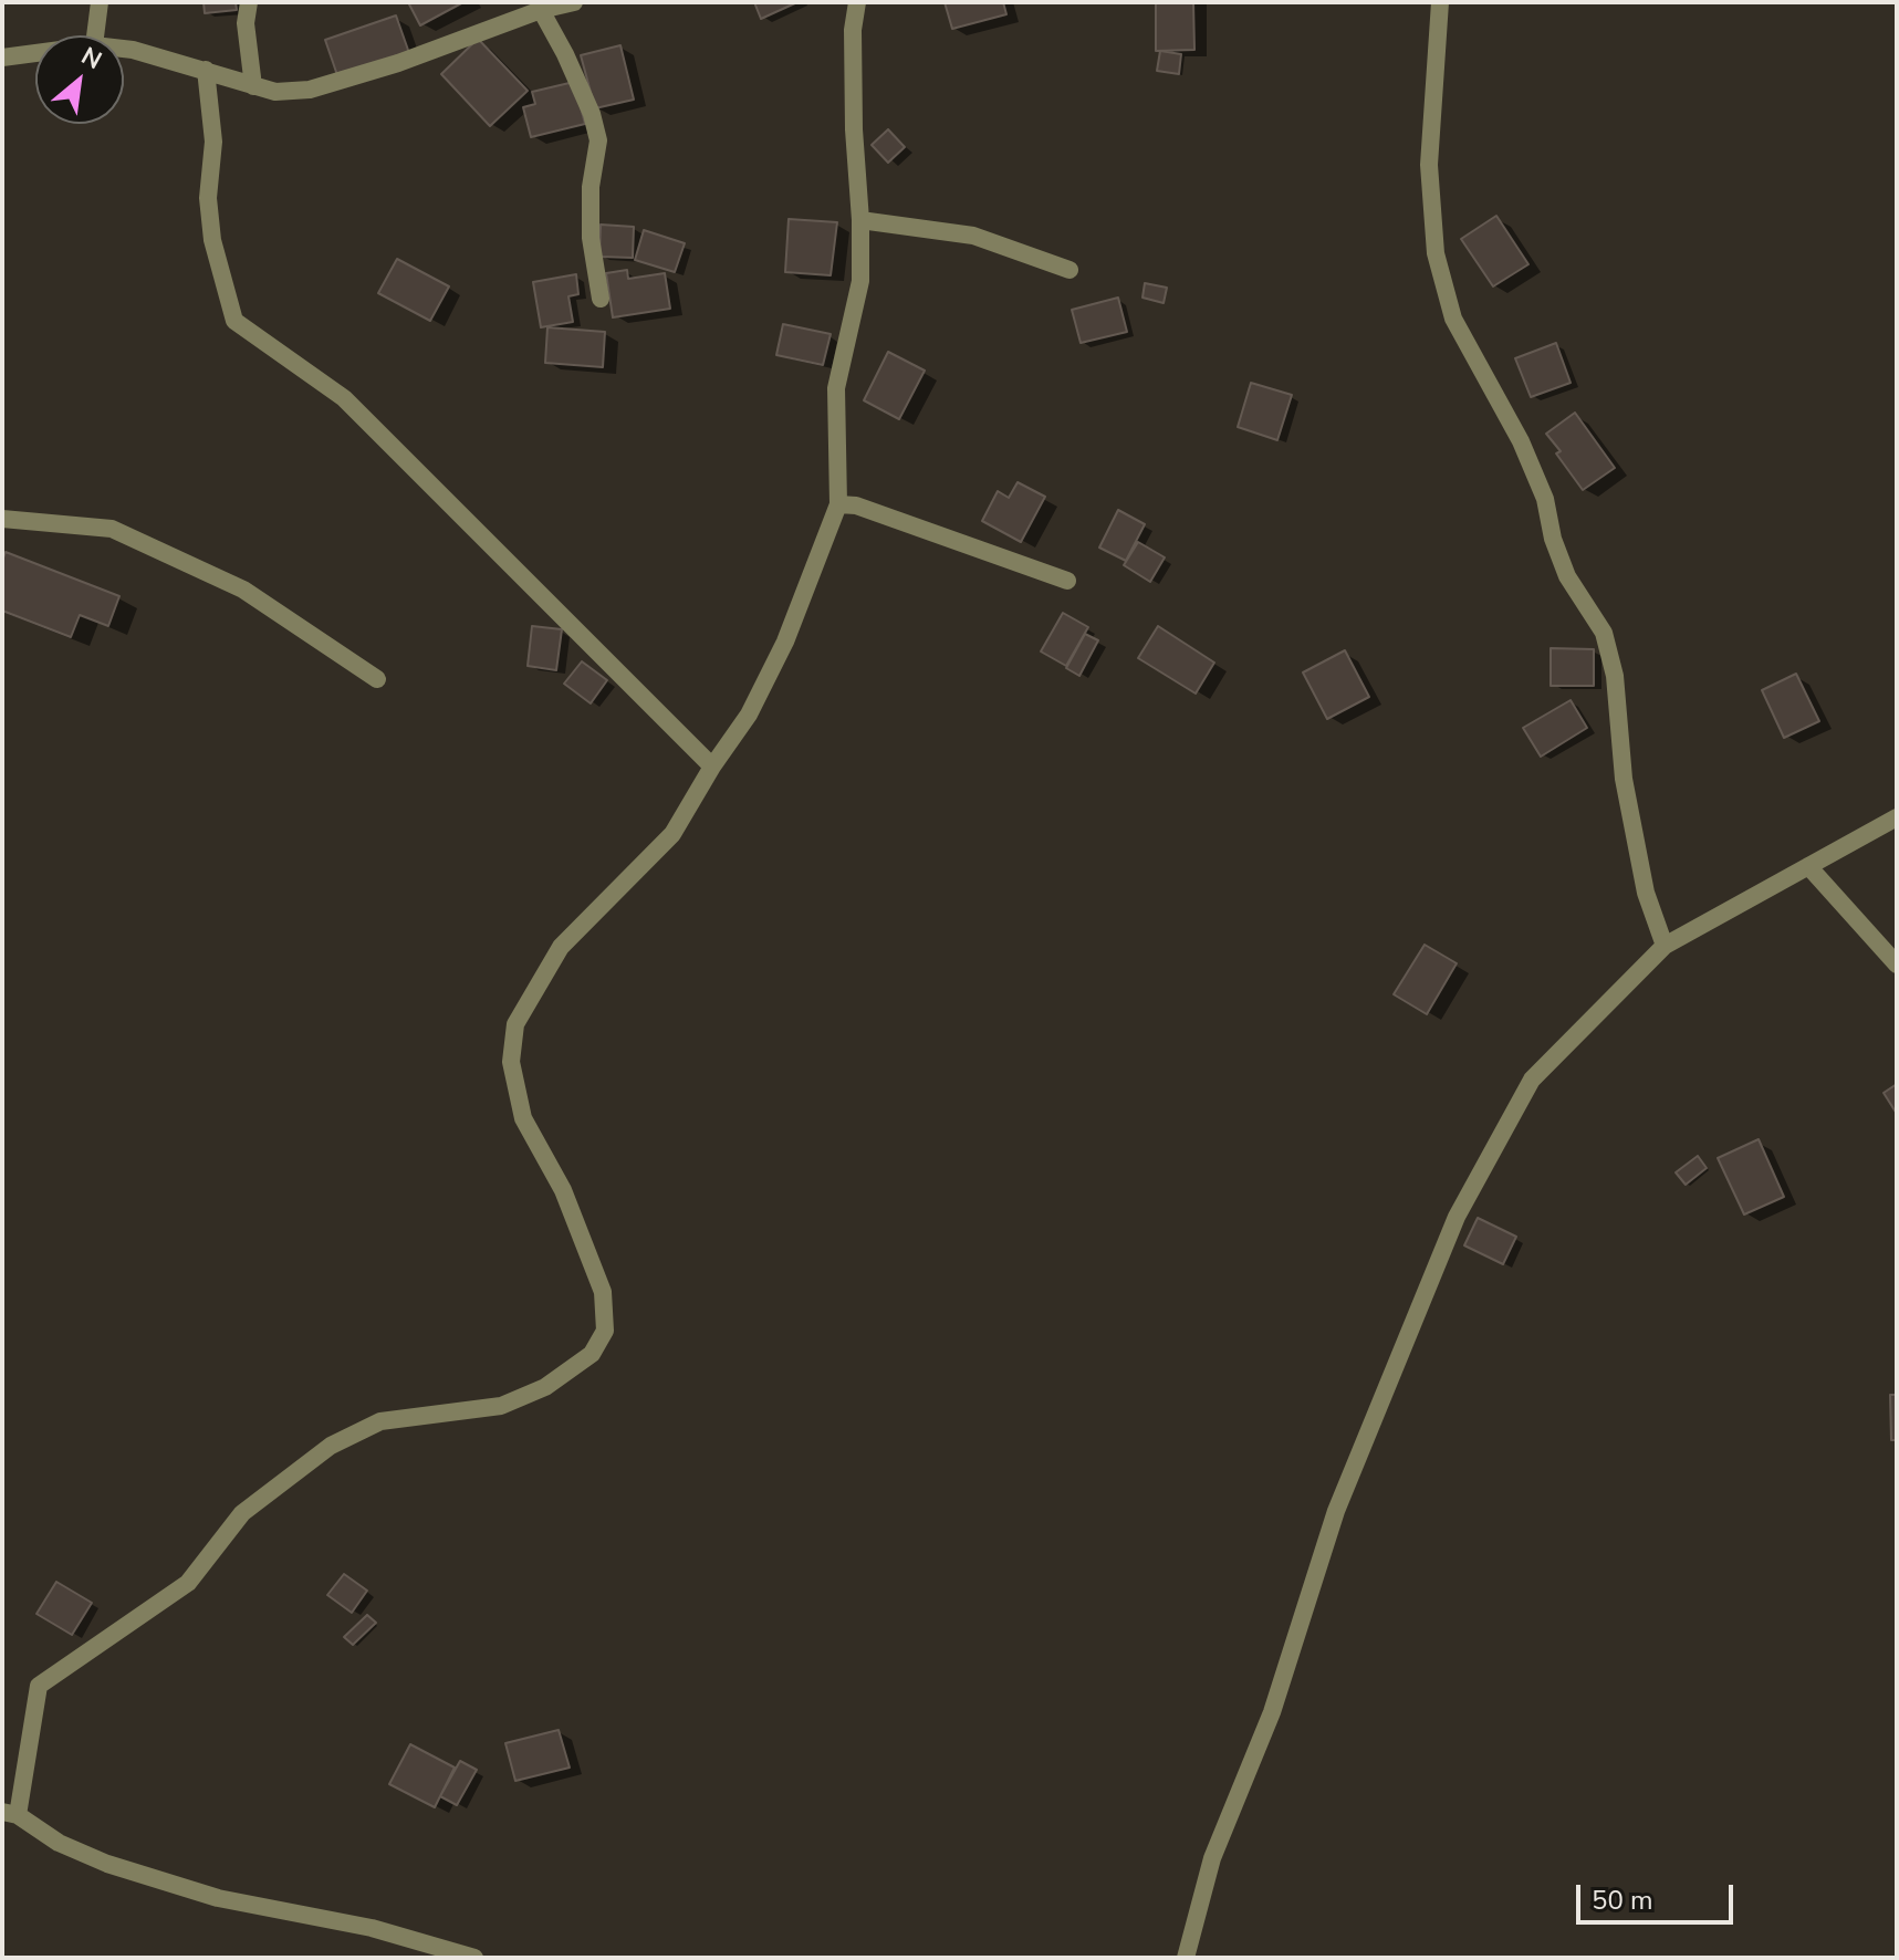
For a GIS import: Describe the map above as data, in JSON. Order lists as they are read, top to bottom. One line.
{"scale_bar":"50 m","north":"top right"}
